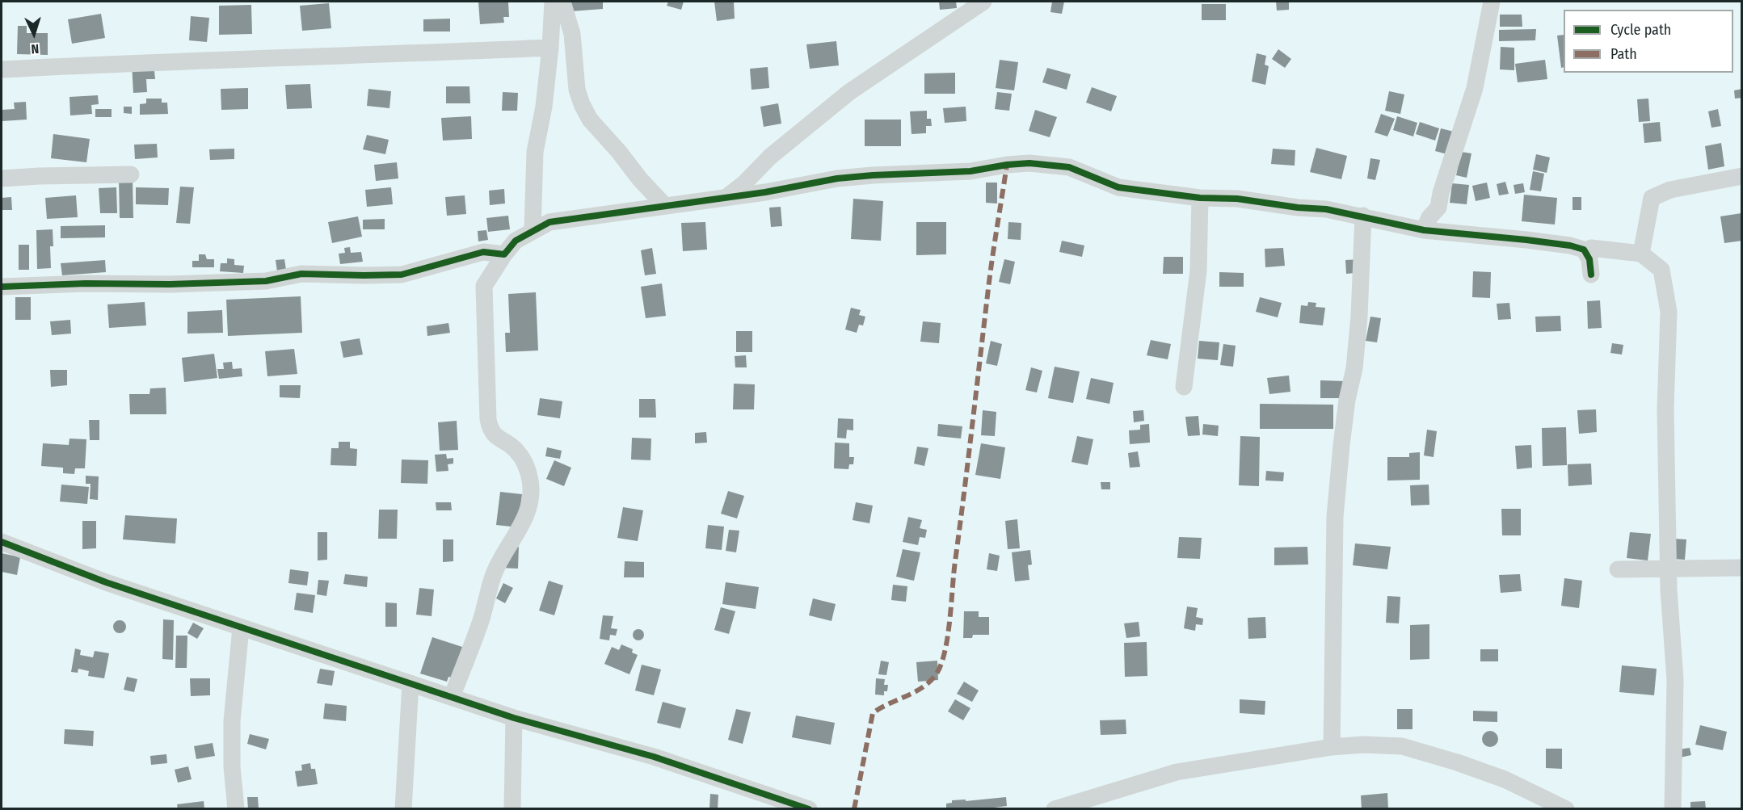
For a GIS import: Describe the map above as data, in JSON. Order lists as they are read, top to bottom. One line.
{"legend":["Cycle path","Path"],"north":"bottom"}
